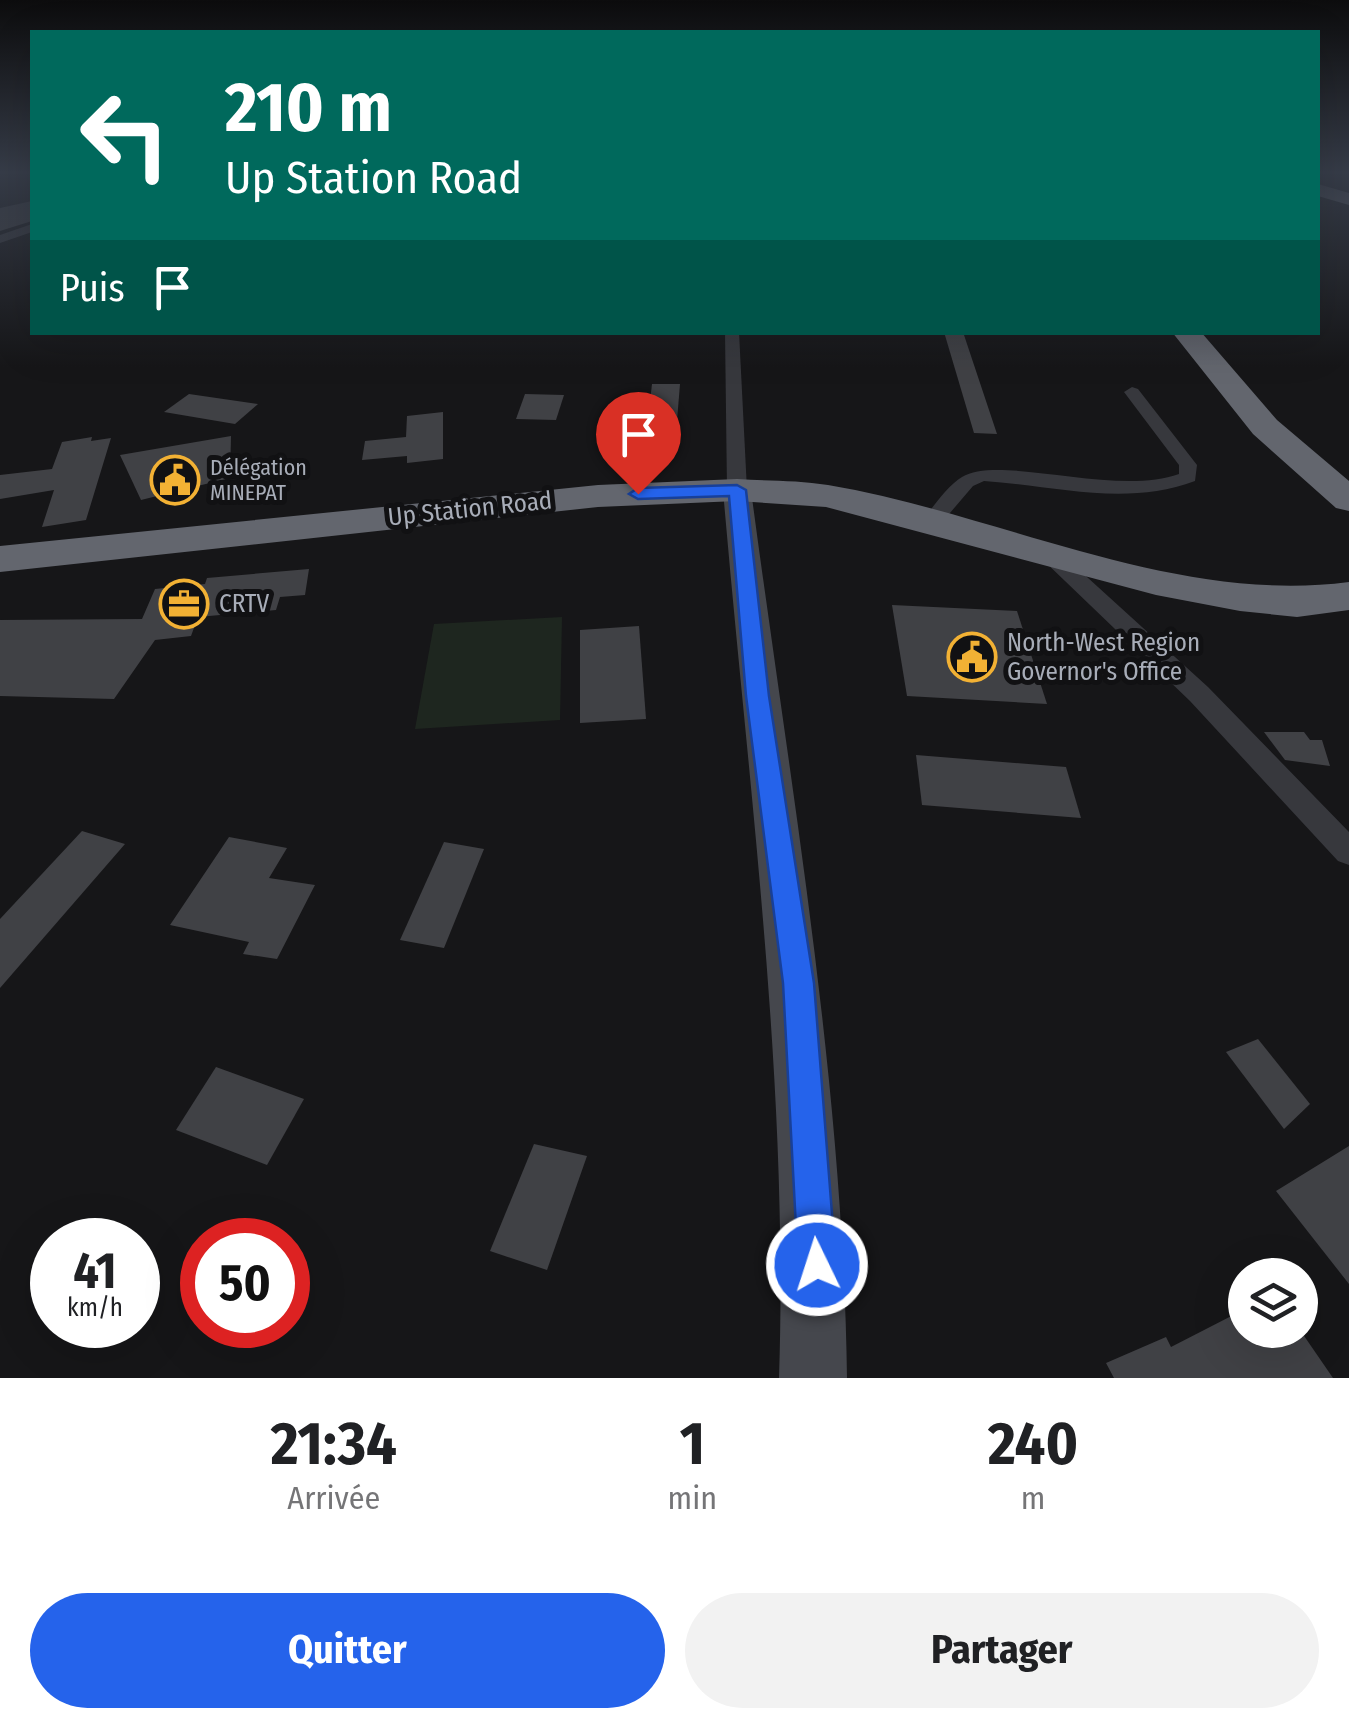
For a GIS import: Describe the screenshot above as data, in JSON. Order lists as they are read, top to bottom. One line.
{"streets":{"highway":["Up Station Road"]},"places":{"public building":["Délégation MINEPAT","North-West Region Governor's Office"],"office":["CRTV"]},"page":{"turn":["210 m","Up Station Road"],"then":"Puis","speed":"41 km/h","limit":"50","eta":["21:34","Arrivée","1","min","240","m"],"buttons":["Quitter","Partager"]}}
